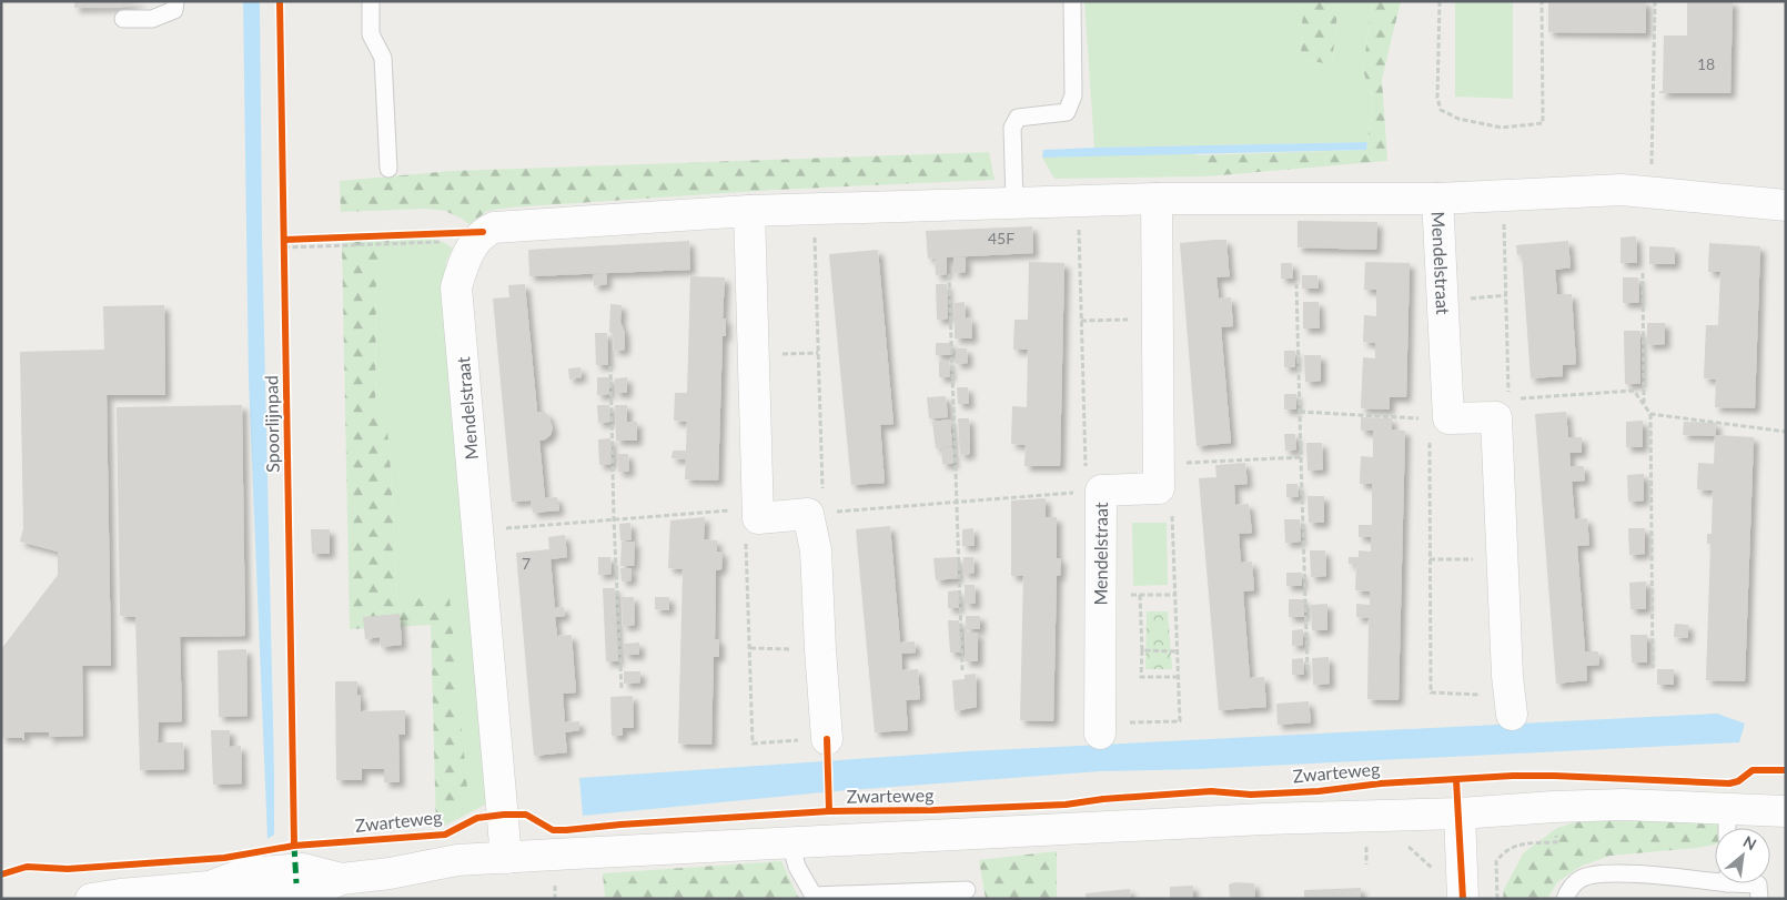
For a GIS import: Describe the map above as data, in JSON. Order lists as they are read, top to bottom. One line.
{"streets":{"street":["Mendelstraat"],"cycle path":["Spoorlijnpad","Zwarteweg"]},"house_numbers":["18","45F","7"],"north":"top right"}
